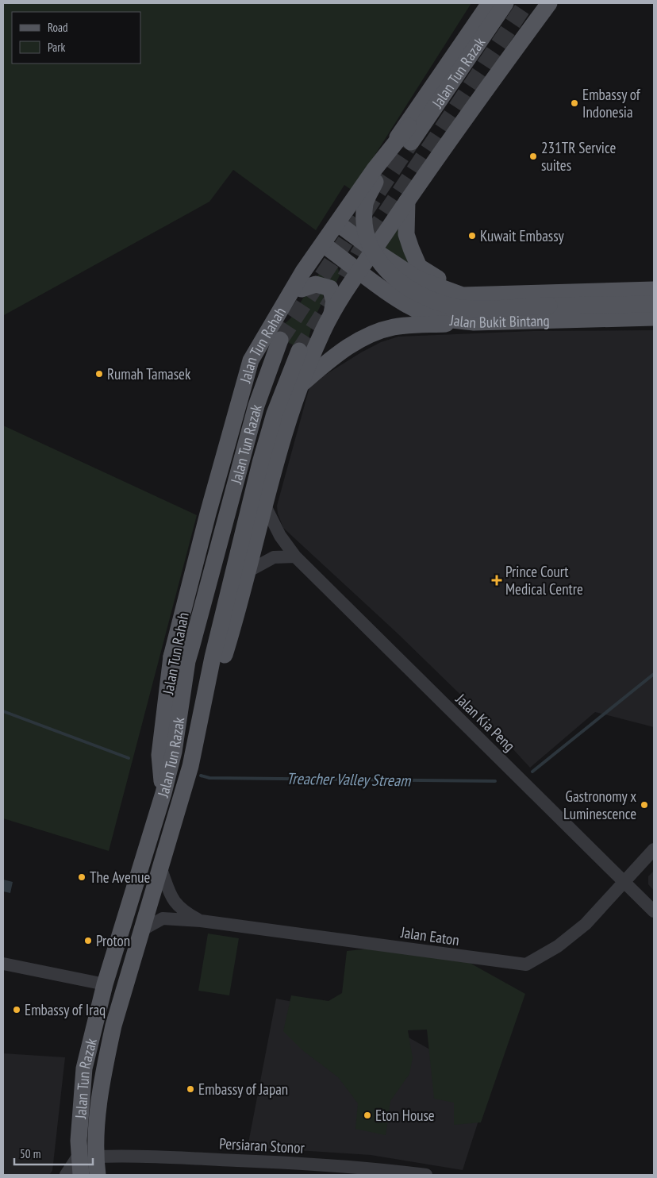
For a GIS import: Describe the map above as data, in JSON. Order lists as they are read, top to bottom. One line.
{"streets":{"main road":["Jalan Tun Razak","Jalan Bukit Bintang","Jalan Tun Rahah"],"street":["Jalan Kia Peng","Jalan Eaton","Persiaran Stonor"]},"crossings":[["Jalan Tun Razak","Jalan Tun Rahah"],["Jalan Tun Razak","Jalan Eaton"],["Jalan Tun Razak","Persiaran Stonor"],["Jalan Kia Peng","Jalan Eaton"]],"water":["Treacher Valley Stream"],"places":{"other":["Embassy of Indonesia","231TR Service suites","Kuwait Embassy","Rumah Tamasek","Gastronomy x Luminescence","The Avenue","Proton","Embassy of Iraq","Embassy of Japan","Eton House"],"health":["Prince Court Medical Centre"]},"legend":["Road","Park"],"scale_bar":"50 m"}
